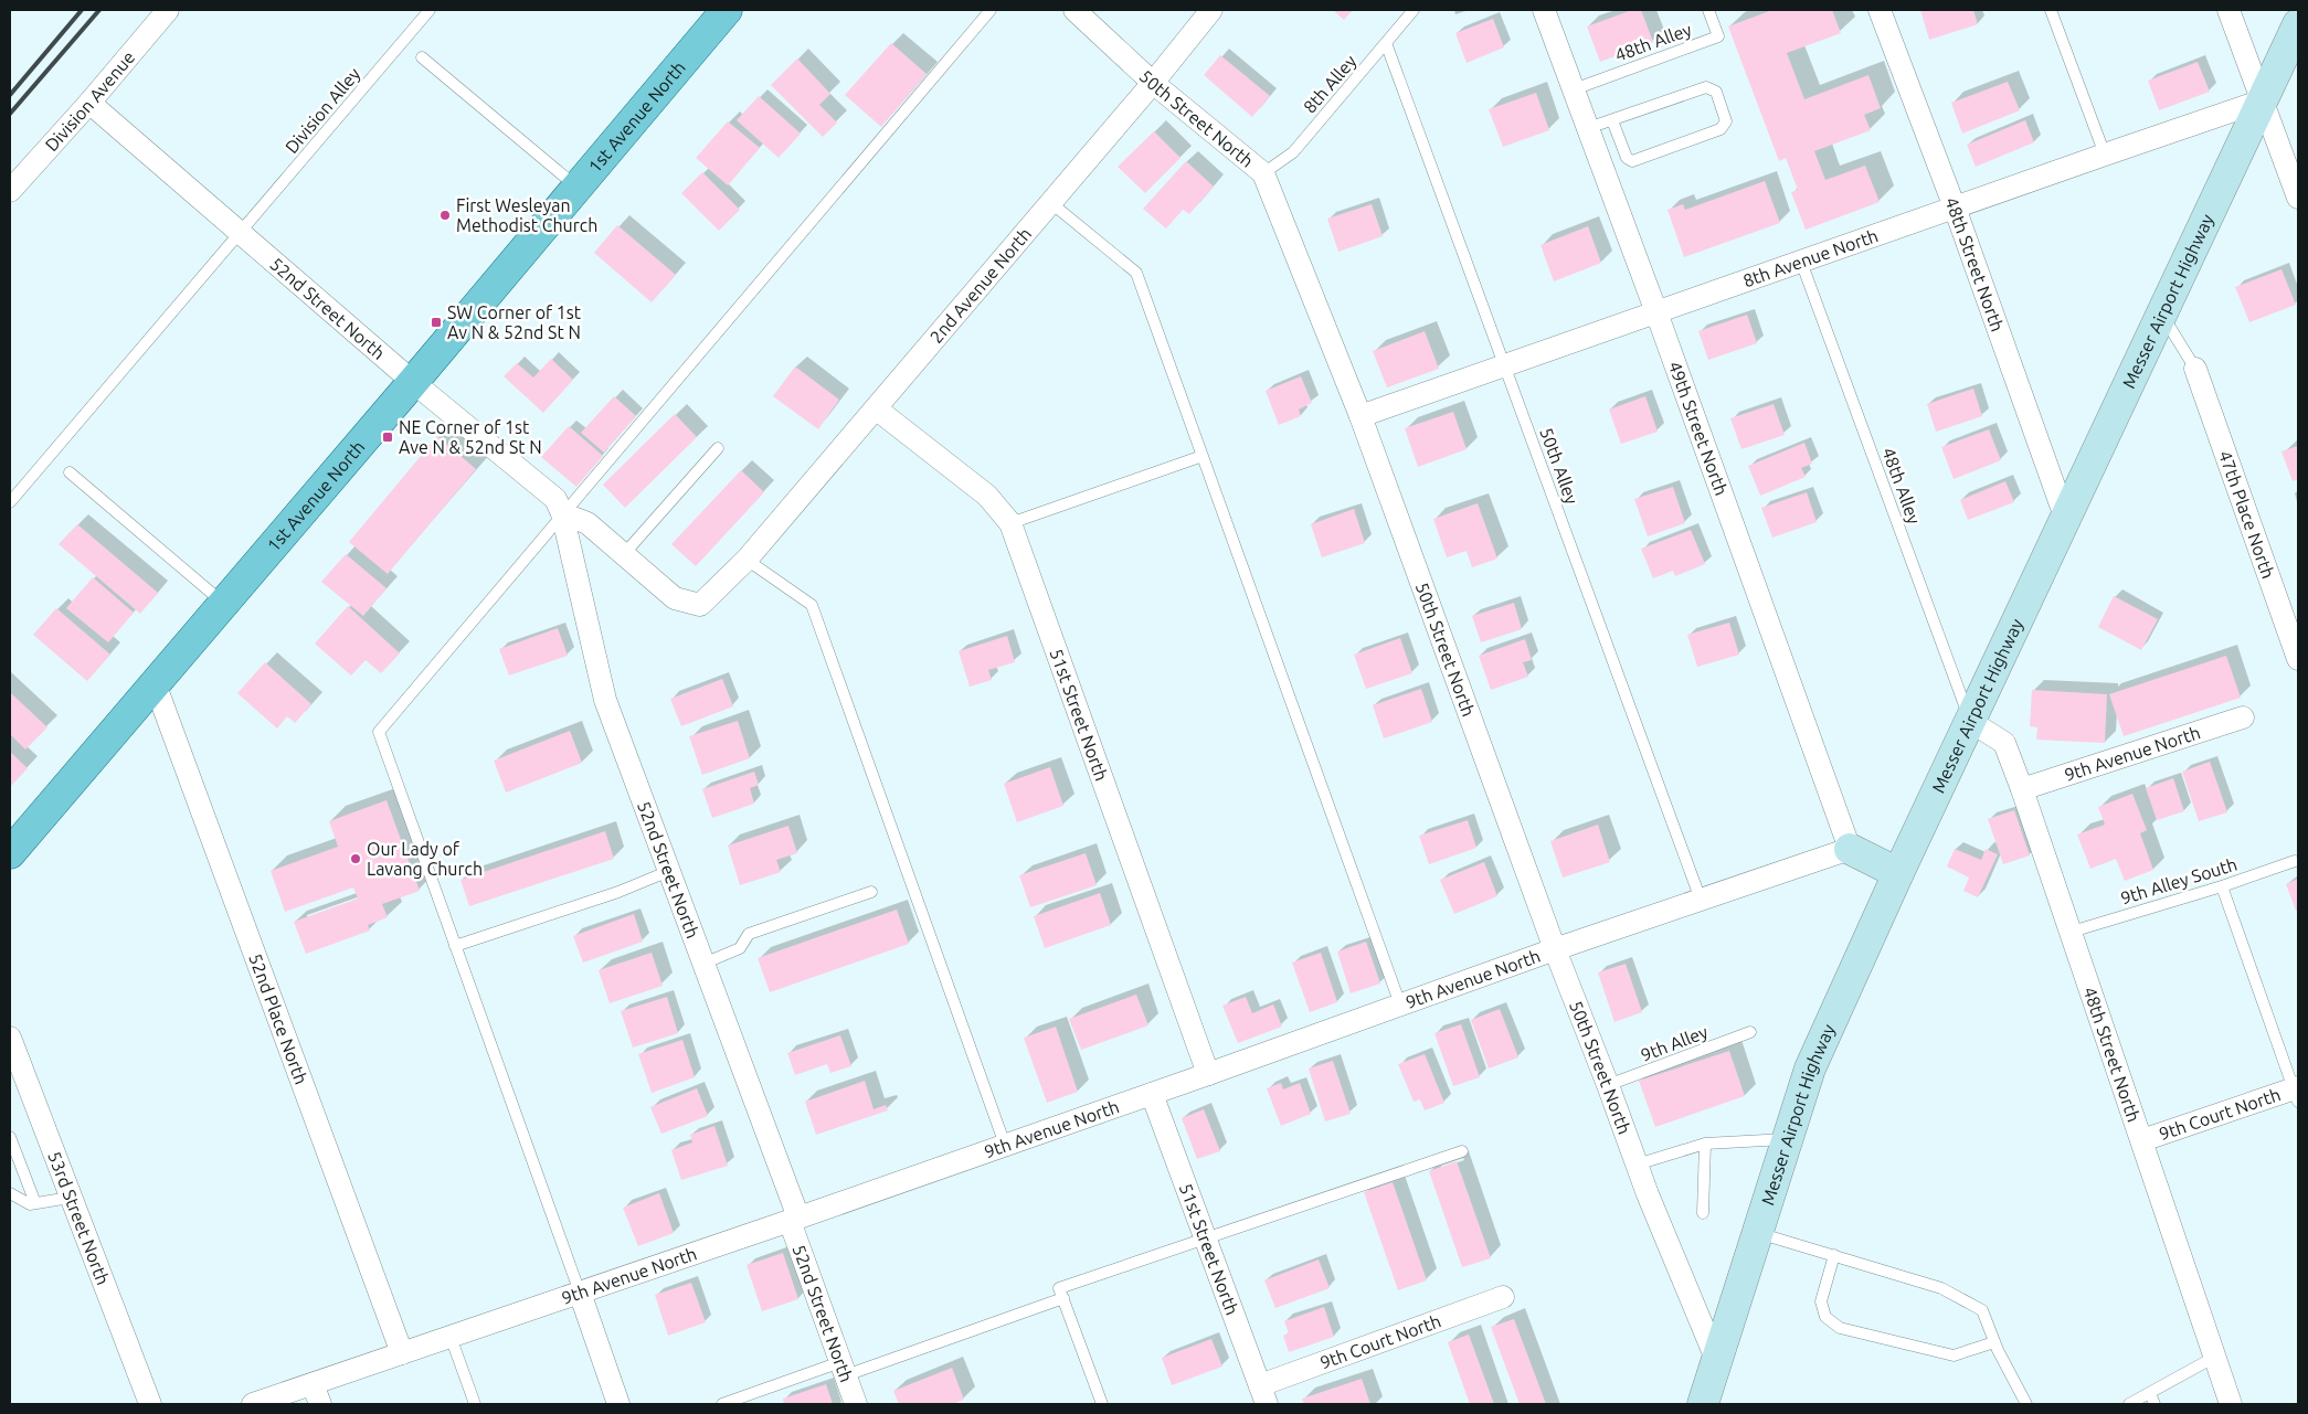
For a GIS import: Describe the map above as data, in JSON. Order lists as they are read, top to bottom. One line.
{"streets":{"main road":["1st Avenue North","Messer Airport Highway"],"street":["Division Avenue","50th Street North","8th Avenue North","48th Street North","2nd Avenue North","52nd Street North","49th Street North","47th Place North","51st Street North","9th Avenue North","52nd Place North","9th Court North","53rd Street North"],"lane":["48th Alley","8th Alley","Division Alley","50th Alley","9th Alley South","9th Alley"]},"crossings":[["48th Alley","8th Avenue North"],["48th Alley","48th Street North"],["48th Alley","Messer Airport Highway"],["48th Alley","49th Street North"],["8th Alley","50th Street North"],["8th Alley","50th Alley"],["Division Avenue","52nd Street North"],["Division Alley","52nd Street North"],["1st Avenue North","52nd Street North"],["1st Avenue North","52nd Place North"],["50th Street North","8th Avenue North"],["50th Street North","2nd Avenue North"],["50th Street North","Messer Airport Highway"],["50th Street North","9th Avenue North"],["50th Street North","9th Alley"],["8th Avenue North","48th Street North"],["8th Avenue North","Messer Airport Highway"],["8th Avenue North","49th Street North"],["8th Avenue North","50th Alley"],["48th Street North","Messer Airport Highway"],["48th Street North","9th Avenue North"],["48th Street North","9th Alley South"],["48th Street North","9th Court North"],["2nd Avenue North","51st Street North"],["52nd Street North","9th Avenue North"],["49th Street North","9th Avenue North"],["50th Alley","9th Avenue North"],["51st Street North","9th Avenue North"],["51st Street North","9th Court North"],["9th Avenue North","52nd Place North"]],"places":{"other":["First Wesleyan Methodist Church","Our Lady of Lavang Church"],"transit":["SW Corner of 1st Av N & 52nd St N","NE Corner of 1st Ave N & 52nd St N"]}}
